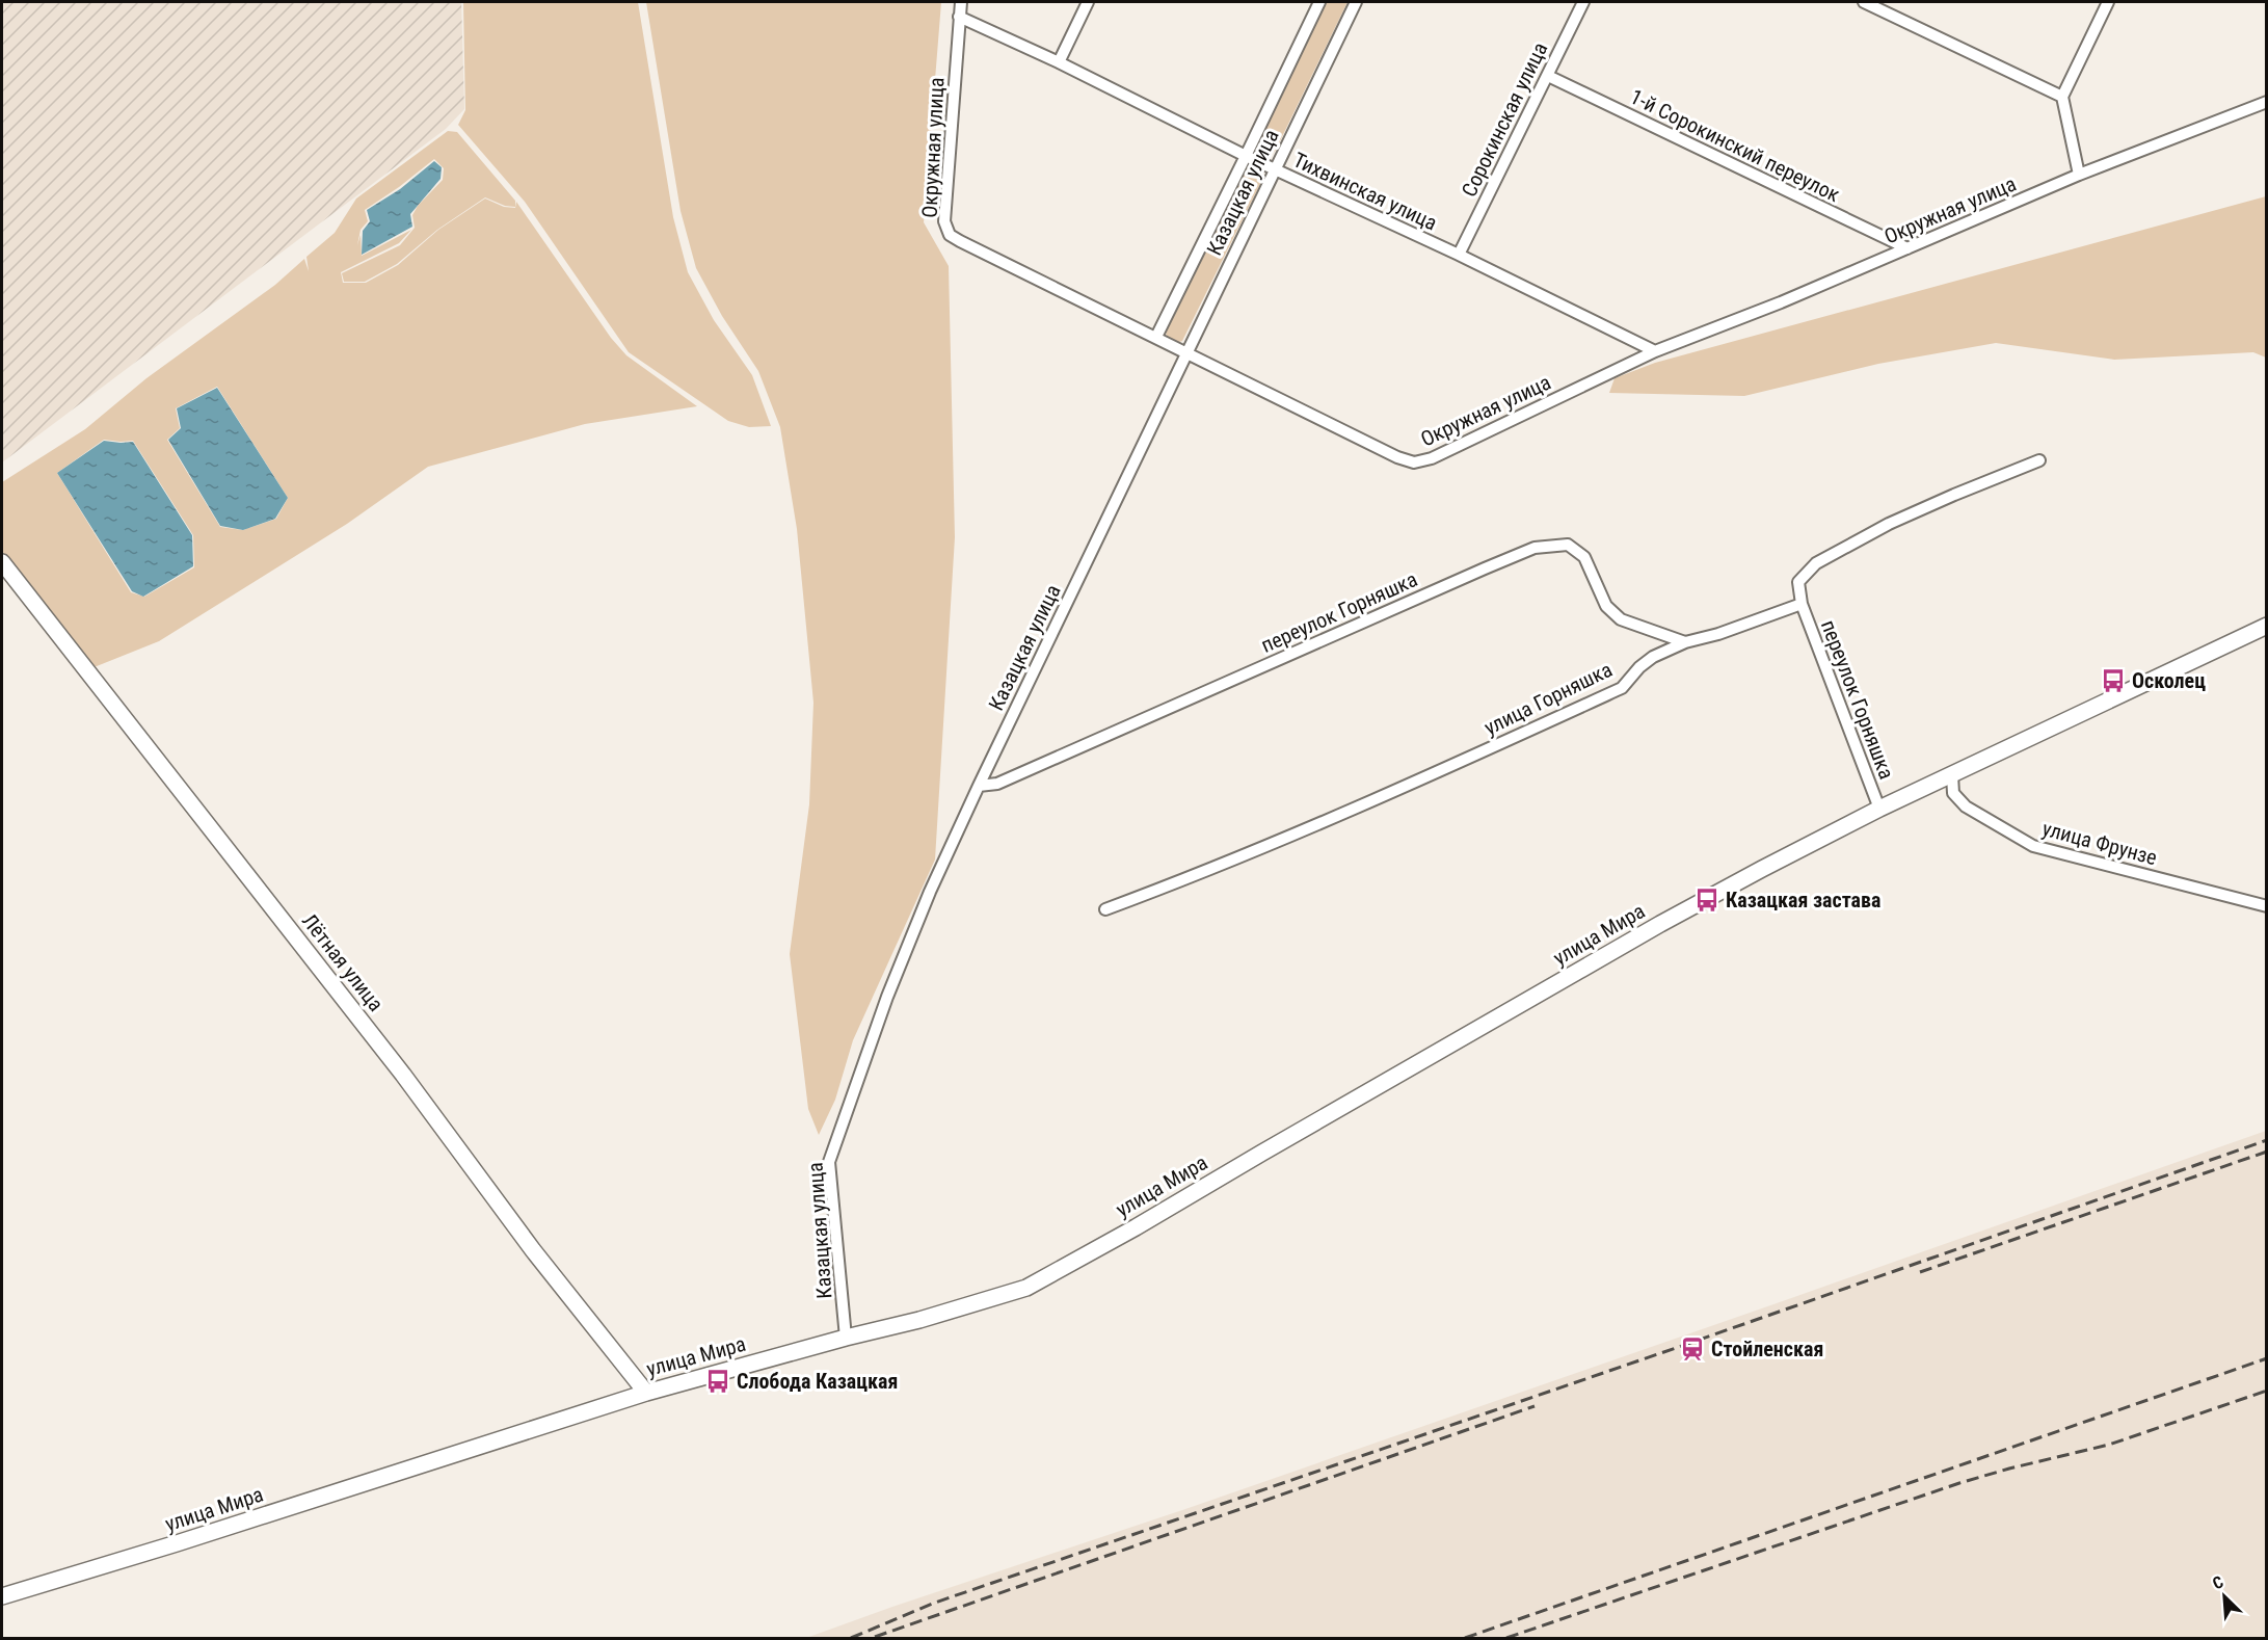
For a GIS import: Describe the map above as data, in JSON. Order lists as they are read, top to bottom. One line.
{"streets":{"main road":["улица Мира","Лётная улица"],"street":["Сорокинская улица","1-й Сорокинский переулок","Окружная улица","Тихвинская улица","Казацкая улица","переулок Горняшка","улица Горняшка","улица Фрунзе"]},"crossings":[["Сорокинская улица","1-й Сорокинский переулок"],["Сорокинская улица","Тихвинская улица"],["1-й Сорокинский переулок","Окружная улица"],["Окружная улица","Тихвинская улица"],["Окружная улица","Казацкая улица"],["Тихвинская улица","Казацкая улица"],["Казацкая улица","переулок Горняшка"],["Казацкая улица","улица Мира"],["переулок Горняшка","улица Горняшка"],["переулок Горняшка","улица Мира"],["улица Фрунзе","улица Мира"],["улица Мира","Лётная улица"]],"places":{"bus stop":["Осколец","Казацкая застава","Слобода Казацкая"],"station":["Стойленская"]},"north":"top left"}
